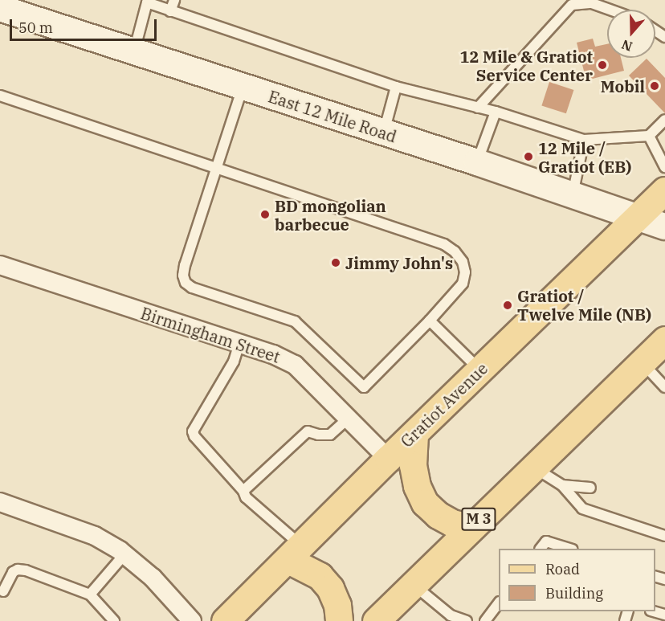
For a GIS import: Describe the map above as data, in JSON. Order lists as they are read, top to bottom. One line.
{"streets":{"main road":["East 12 Mile Road","Gratiot Avenue","M 3"],"street":["Birmingham Street"]},"crossings":[["East 12 Mile Road","Gratiot Avenue"],["Birmingham Street","Gratiot Avenue"]],"places":["12 Mile & Gratiot Service Center","Mobil","12 Mile / Gratiot (EB)","BD mongolian barbecue","Jimmy John's","Gratiot / Twelve Mile (NB)"],"legend":["Road","Building"],"scale_bar":"50 m","north":"bottom"}
